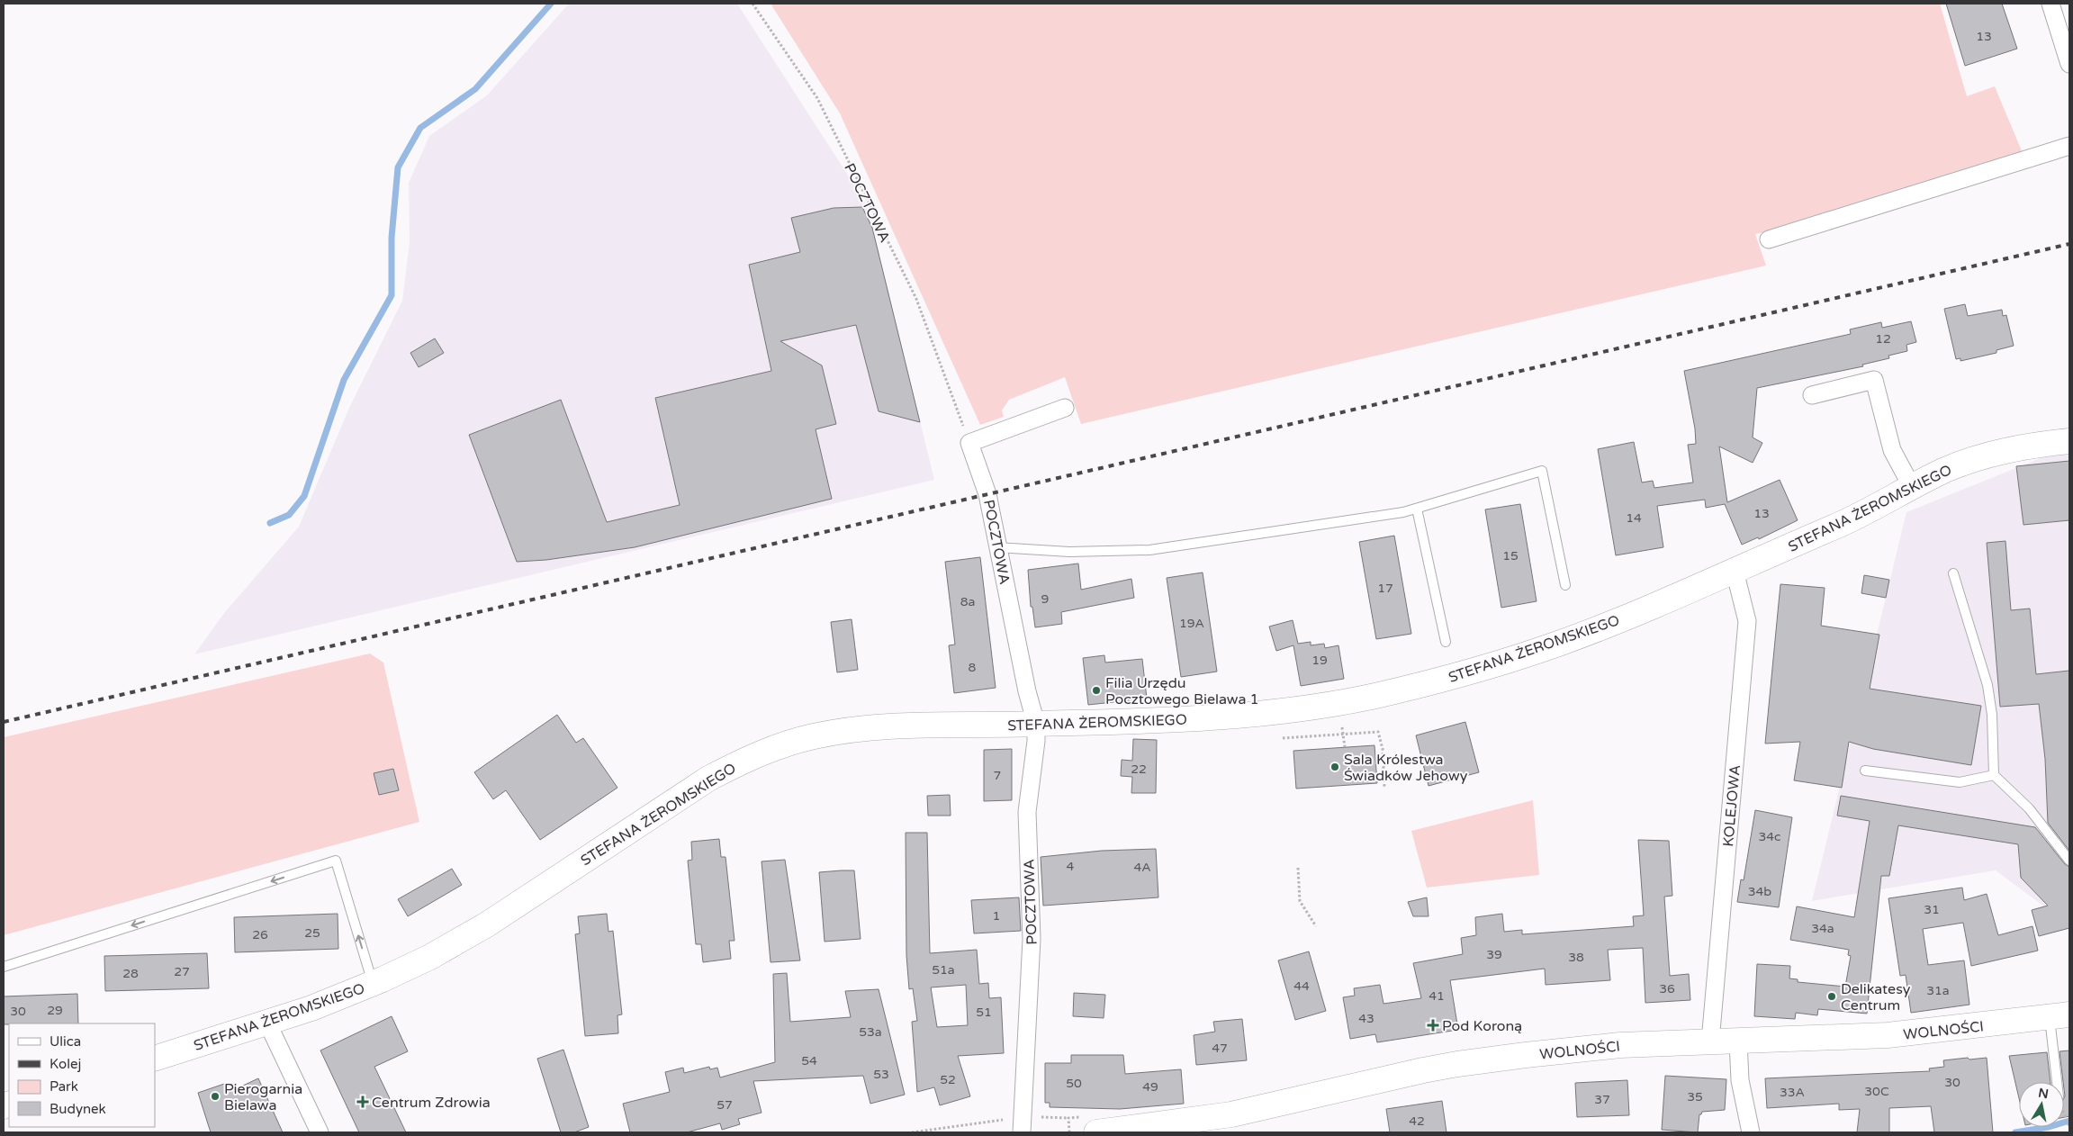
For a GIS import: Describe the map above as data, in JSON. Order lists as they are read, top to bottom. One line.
{"streets":{"street":["POCZTOWA","STEFANA ŻEROMSKIEGO","KOLEJOWA","WOLNOŚCI"]},"crossings":[["POCZTOWA","STEFANA ŻEROMSKIEGO"],["STEFANA ŻEROMSKIEGO","KOLEJOWA"],["KOLEJOWA","WOLNOŚCI"]],"places":{"other":["Filia Urzędu Pocztowego Bielawa 1","Sala Królestwa Świadków Jehowy","Delikatesy Centrum","Pierogarnia Bielawa"],"health":["Pod Koroną","Centrum Zdrowia"]},"house_numbers":["13","12","13","14","15","17","9","8a","19A","19","8","22","7","34c","4","4A","34b","31","1","34a","25","26","39","38","51a","27","28","44","36","31a","41","29","30","51","43","53a","47","54","53","52","30","50","49","30C","33A","35","37","57","42"],"legend":["Ulica","Kolej","Park","Budynek"],"north":"top"}
